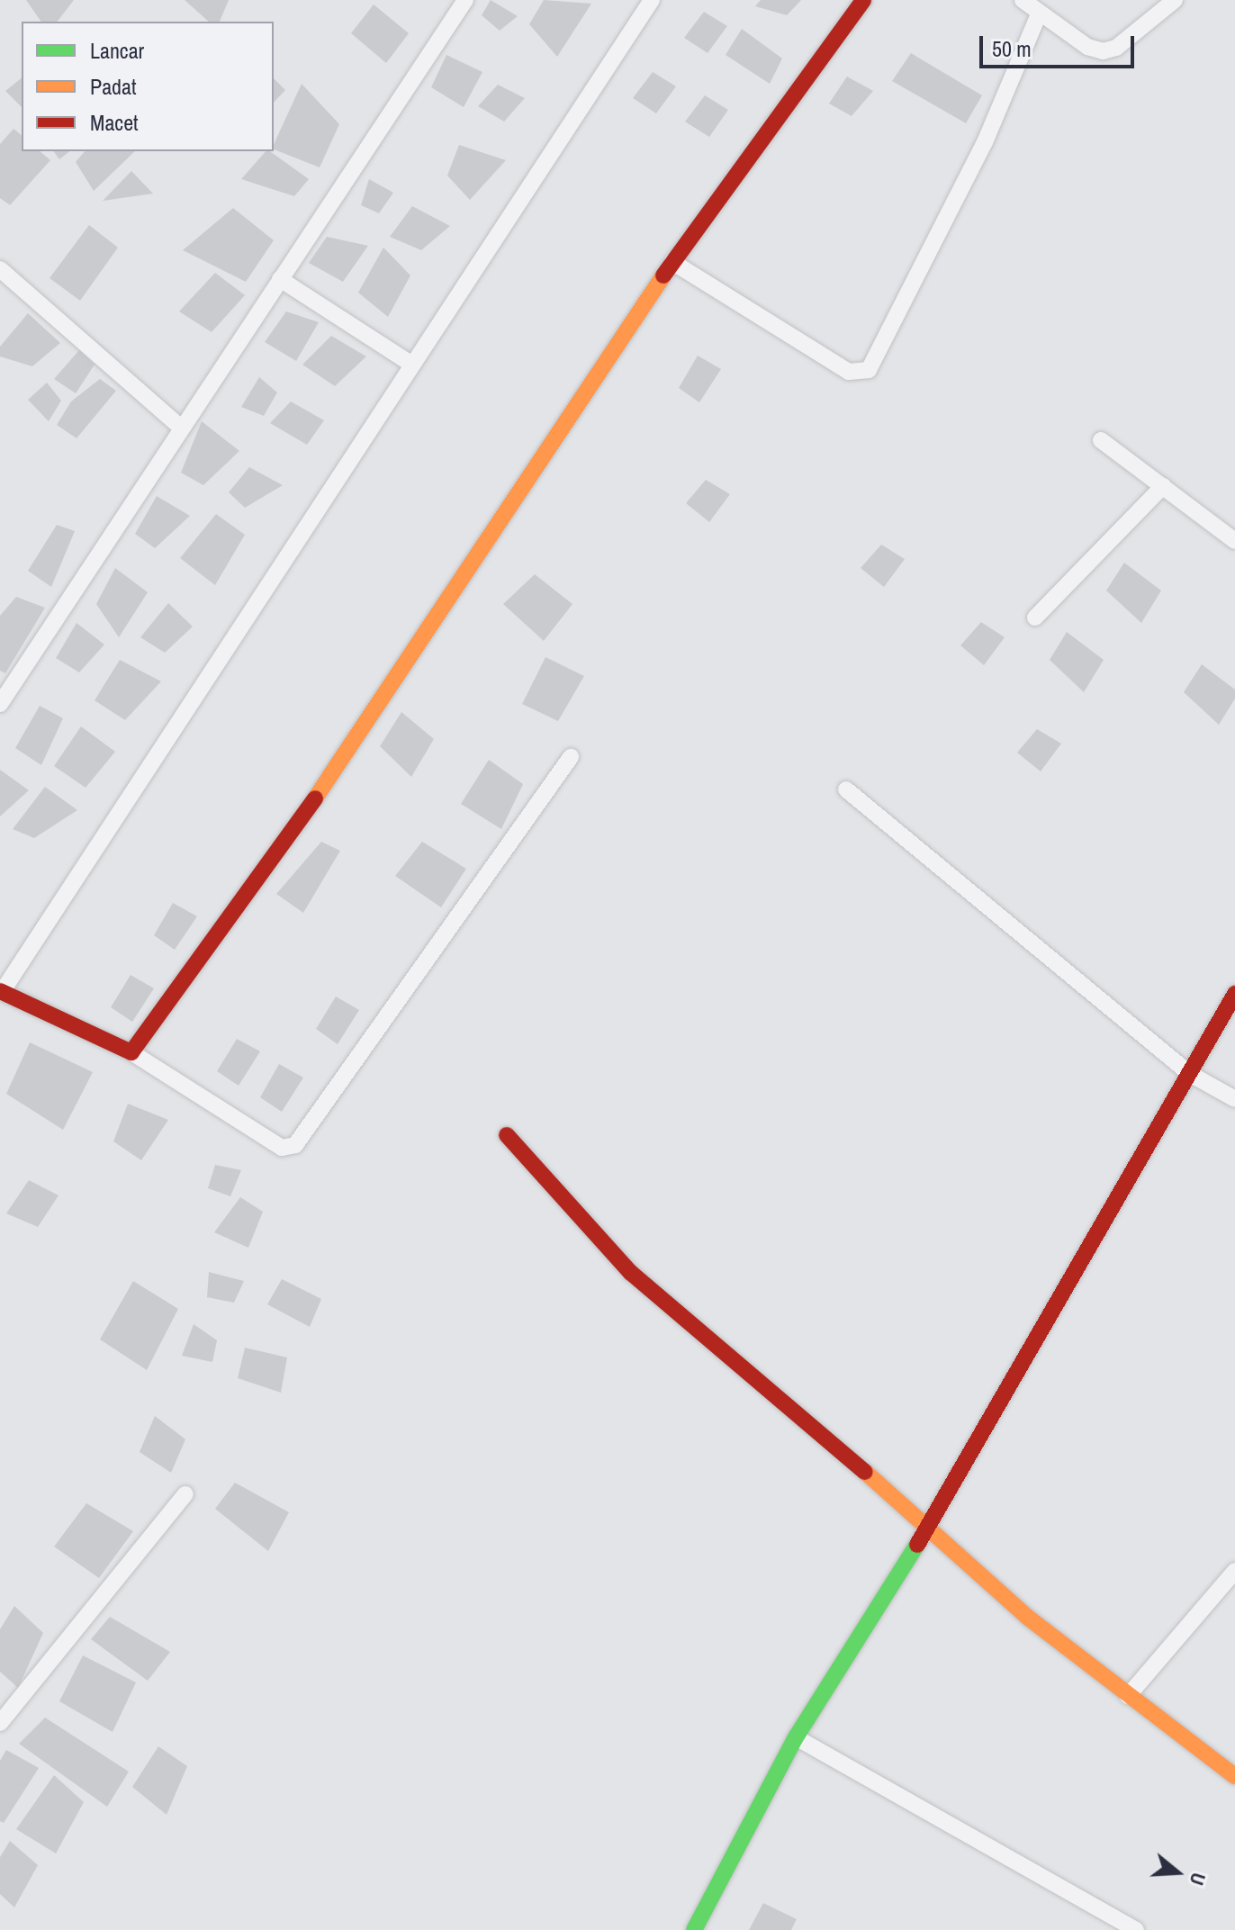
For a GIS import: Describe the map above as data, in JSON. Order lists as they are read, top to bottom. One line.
{"legend":["Lancar","Padat","Macet"],"scale_bar":"50 m","north":"right"}
